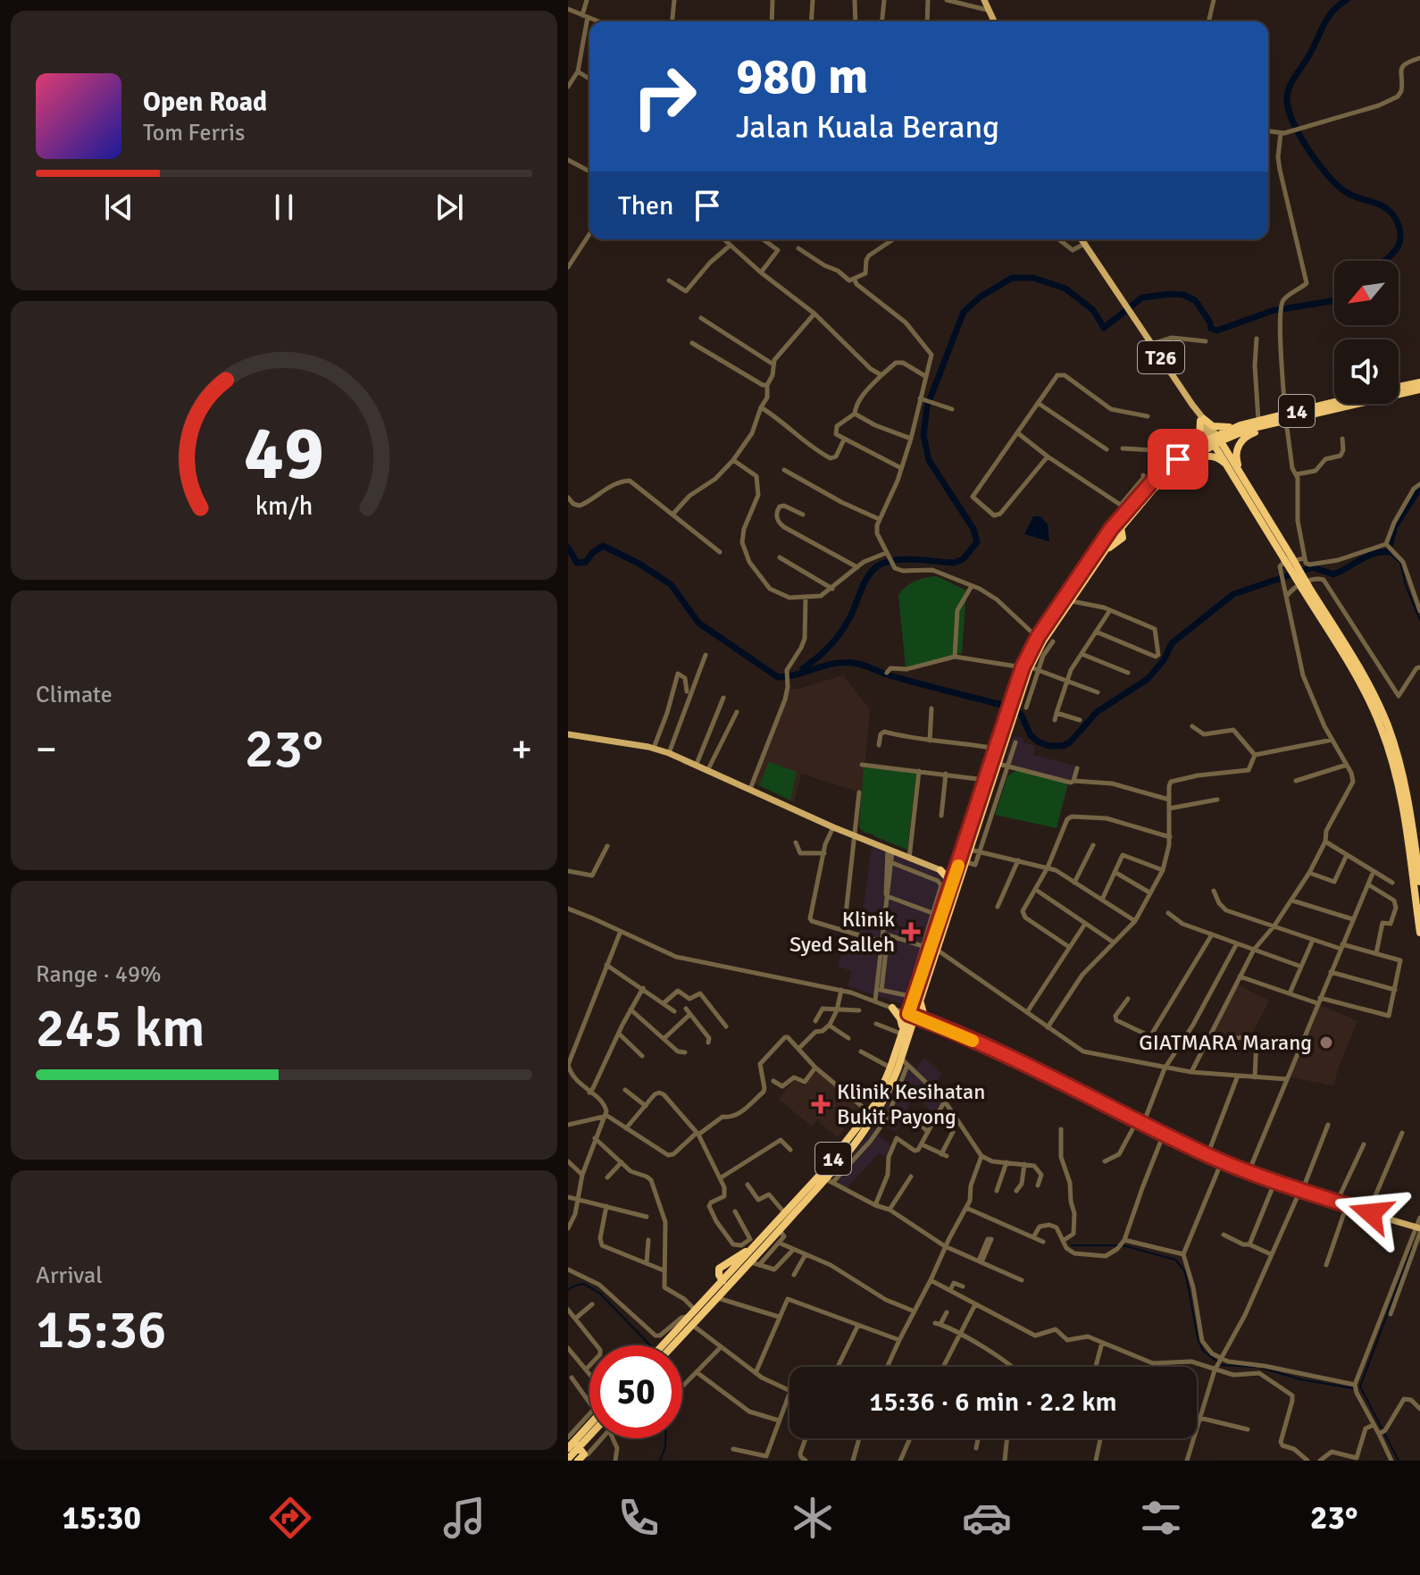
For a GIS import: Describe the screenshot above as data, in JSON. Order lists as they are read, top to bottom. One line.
{"streets":{"highway":["14"],"main road":["T26"]},"places":{"health":["Klinik Syed Salleh","Klinik Kesihatan Bukit Payong"],"other":["GIATMARA Marang"]},"north":"bottom left","page":{"turn":["980 m","Jalan Kuala Berang"],"song":["Open Road","Tom Ferris"],"then":"Then","tile":["Climate",["Range · 49%","245 km"],["Arrival","15:36"]],"heat":["−","23°","+"],"limit":"50","trip":"15:36 · 6 min · 2.2 km","tabs":["15:30","23°"],"gauge":["49","km/h"]}}
